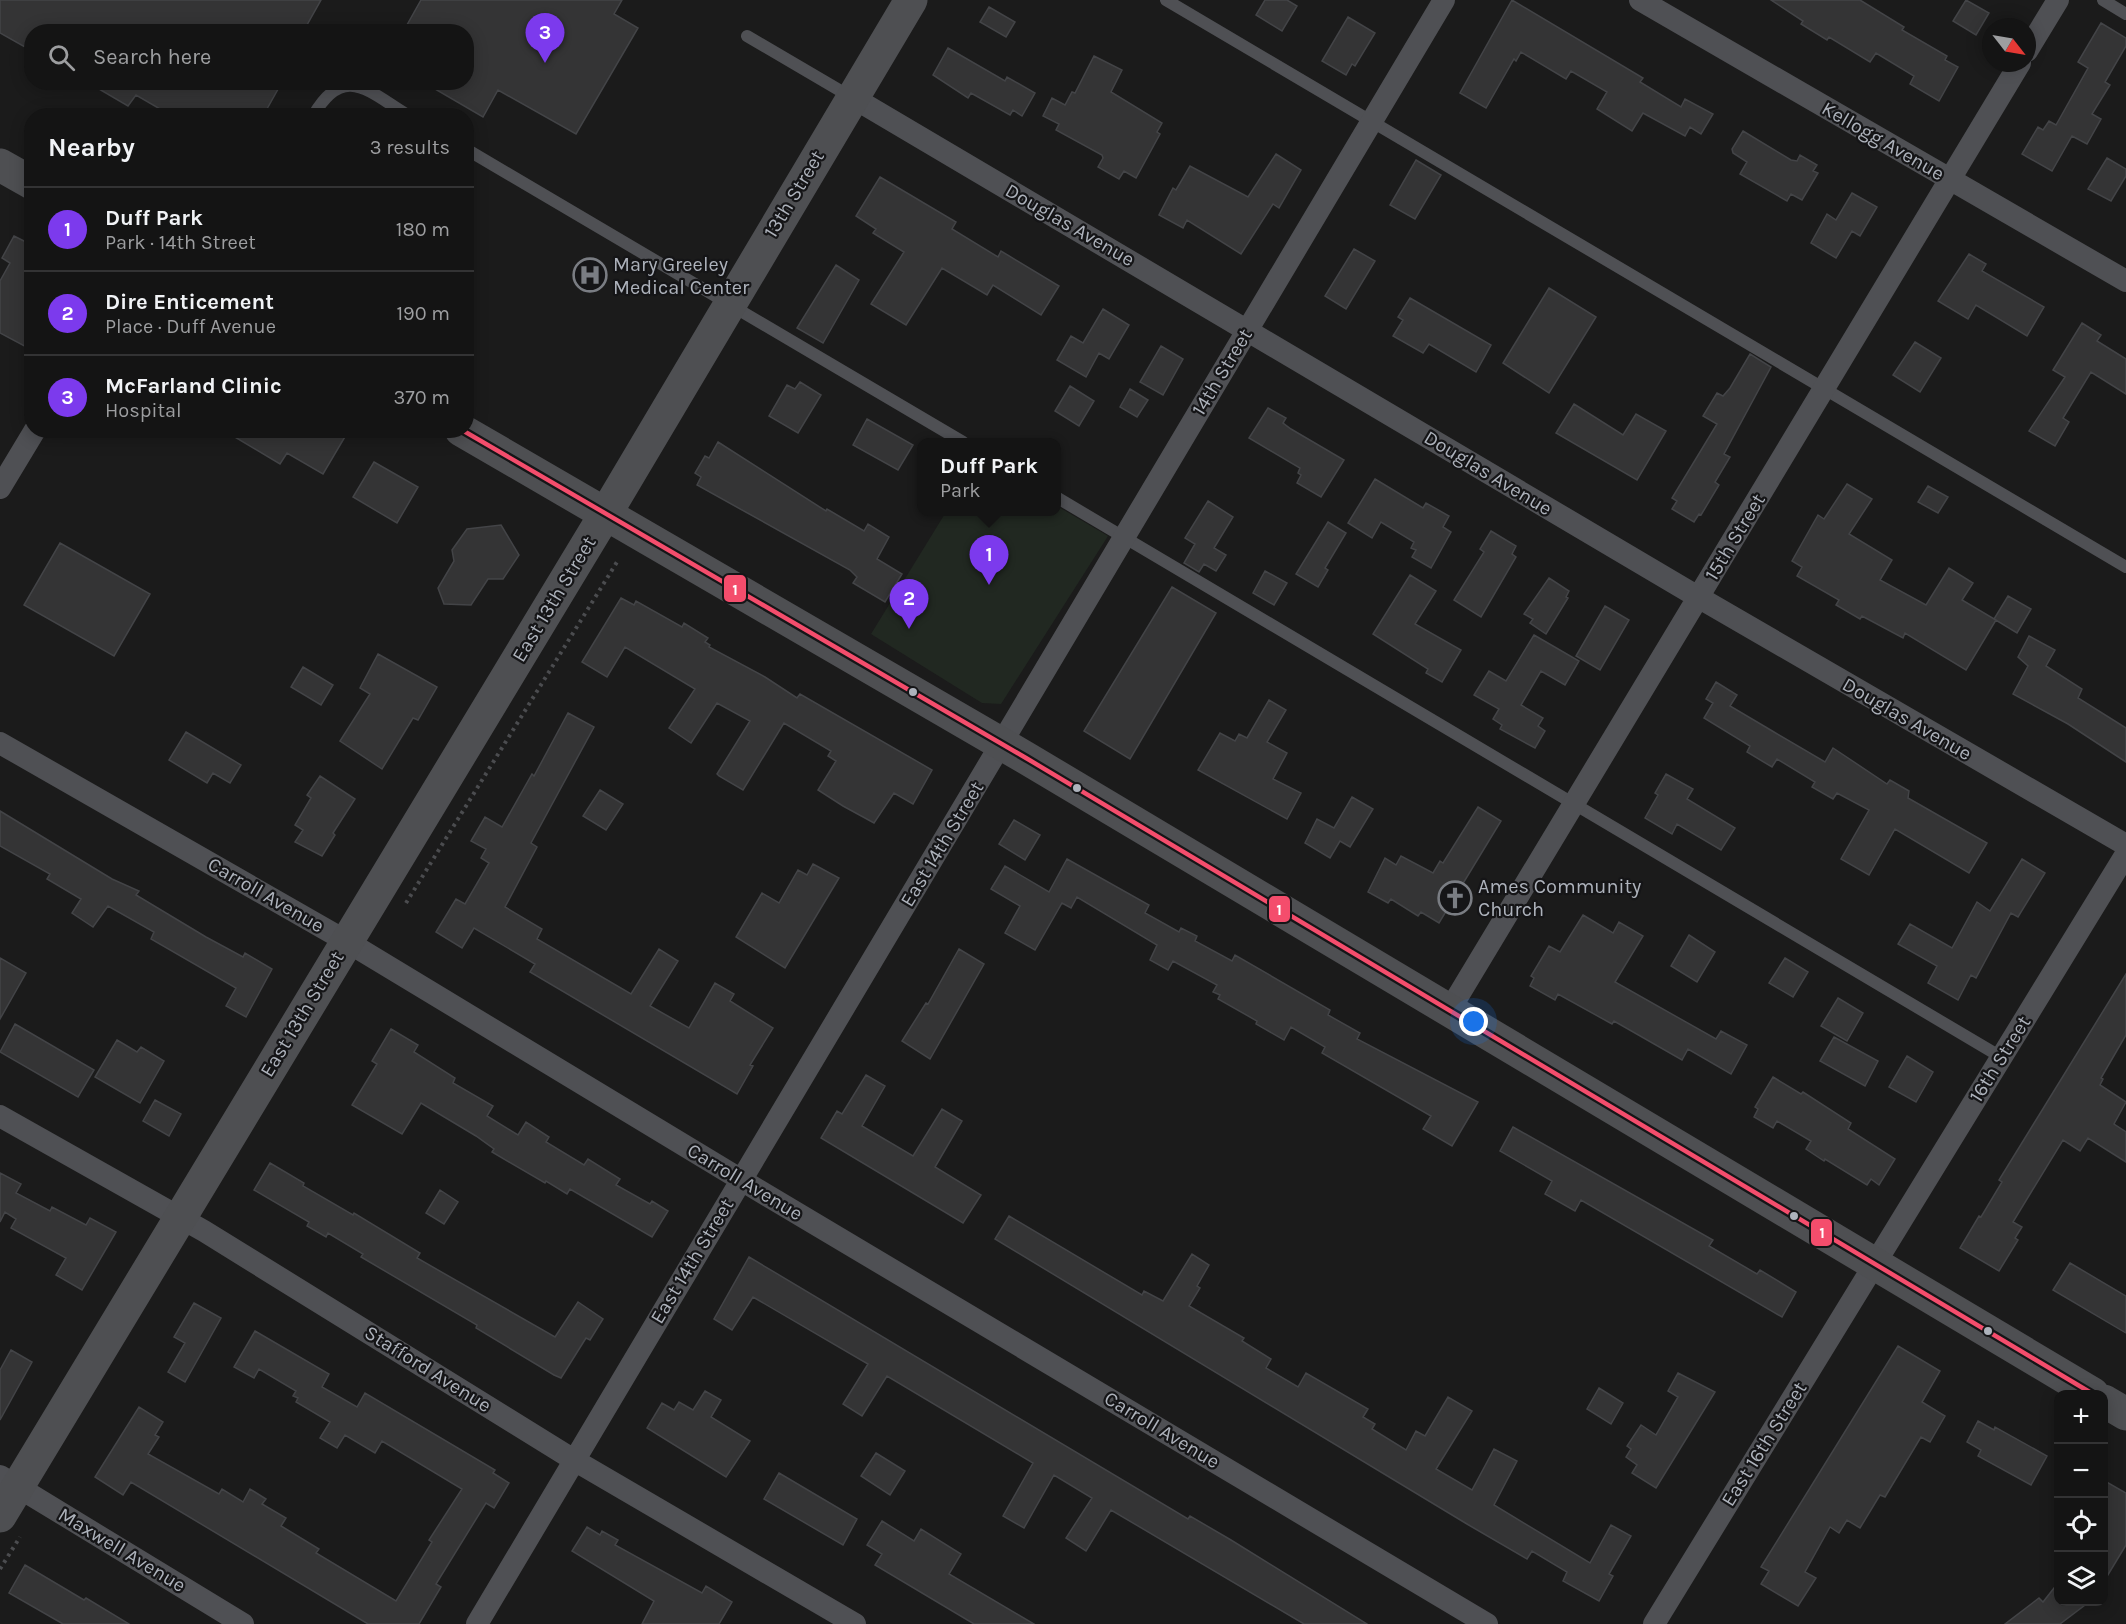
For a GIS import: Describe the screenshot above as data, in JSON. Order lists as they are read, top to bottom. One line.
{"streets":{"main road":["13th Street","East 13th Street"],"street":["Kellogg Avenue","Douglas Avenue","14th Street","15th Street","East 14th Street","Carroll Avenue","16th Street","Stafford Avenue","East 16th Street","Maxwell Avenue"]},"crossings":[["Kellogg Avenue","15th Street"],["13th Street","Douglas Avenue"],["13th Street","East 13th Street"],["Douglas Avenue","14th Street"],["Douglas Avenue","15th Street"],["14th Street","East 14th Street"],["East 13th Street","Carroll Avenue"],["East 13th Street","Stafford Avenue"],["East 13th Street","Maxwell Avenue"],["East 14th Street","Carroll Avenue"],["East 14th Street","Stafford Avenue"],["16th Street","East 16th Street"]],"places":{"hospital":["Mary Greeley Medical Center"],"church":["Ames Community Church"]},"lines":["transit line 1"],"north":"bottom right","page":{"pins":["3","1","2"],"search":"Search here","heading":["Nearby","3 results"],"list":[{"mark":"1","name":"Duff Park","note":"Park · 14th Street","value":"180 m"},{"mark":"2","name":"Dire Enticement","note":"Place · Duff Avenue","value":"190 m"},{"mark":"3","name":"McFarland Clinic","note":"Hospital","value":"370 m"}],"popup":["Duff Park","Park"],"map_buttons":["+","−"]}}
